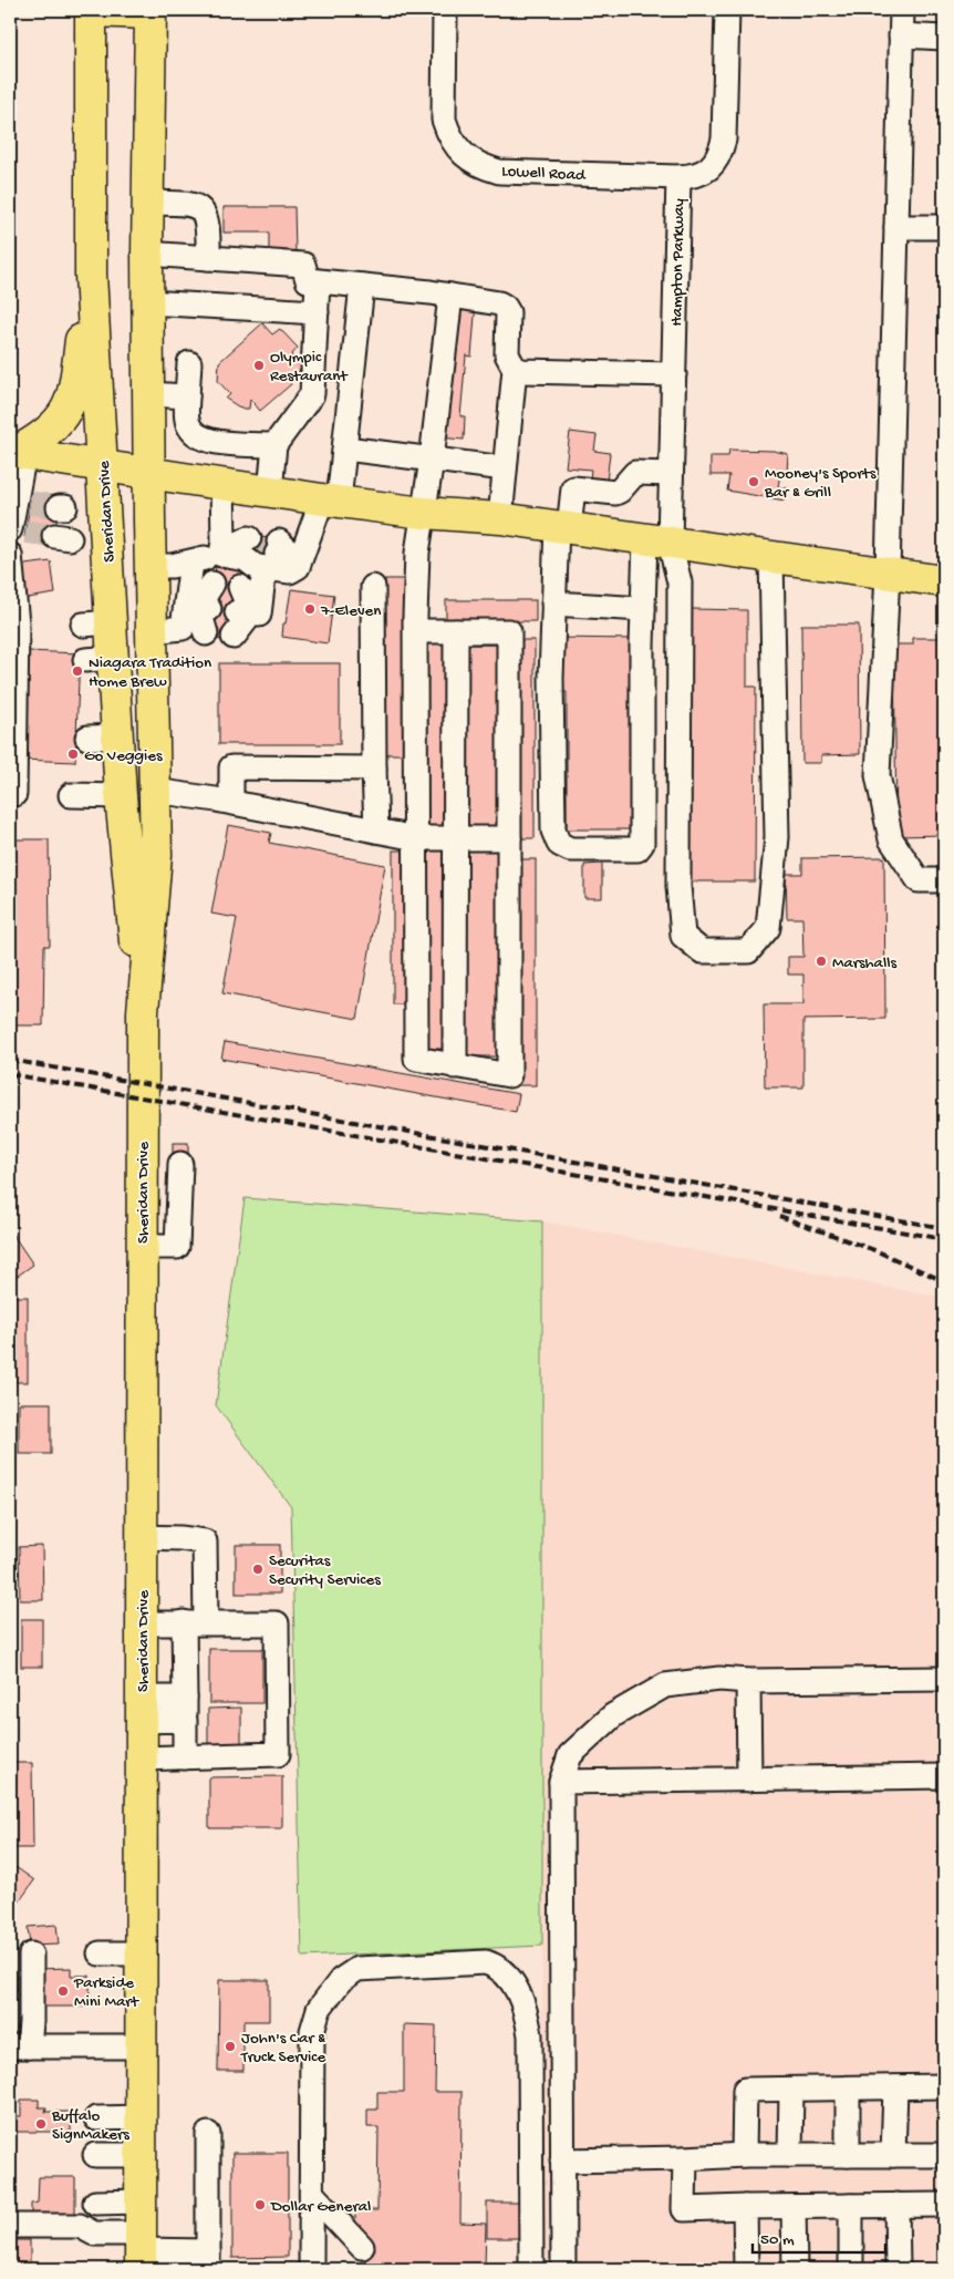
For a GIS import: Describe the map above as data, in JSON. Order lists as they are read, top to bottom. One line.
{"streets":{"main road":["Sheridan Drive"],"street":["Lowell Road","Hampton Parkway"]},"crossings":[["Lowell Road","Hampton Parkway"]],"places":["Olympic Restaurant","Mooney's Sports Bar & Grill","7-Eleven","Niagara Tradition Home Brew","Go Veggies","Marshalls","Securitas Security Services","Parkside Mini Mart","John's Car & Truck Service","Buffalo SignMakers","Dollar General"],"scale_bar":"50 m"}
